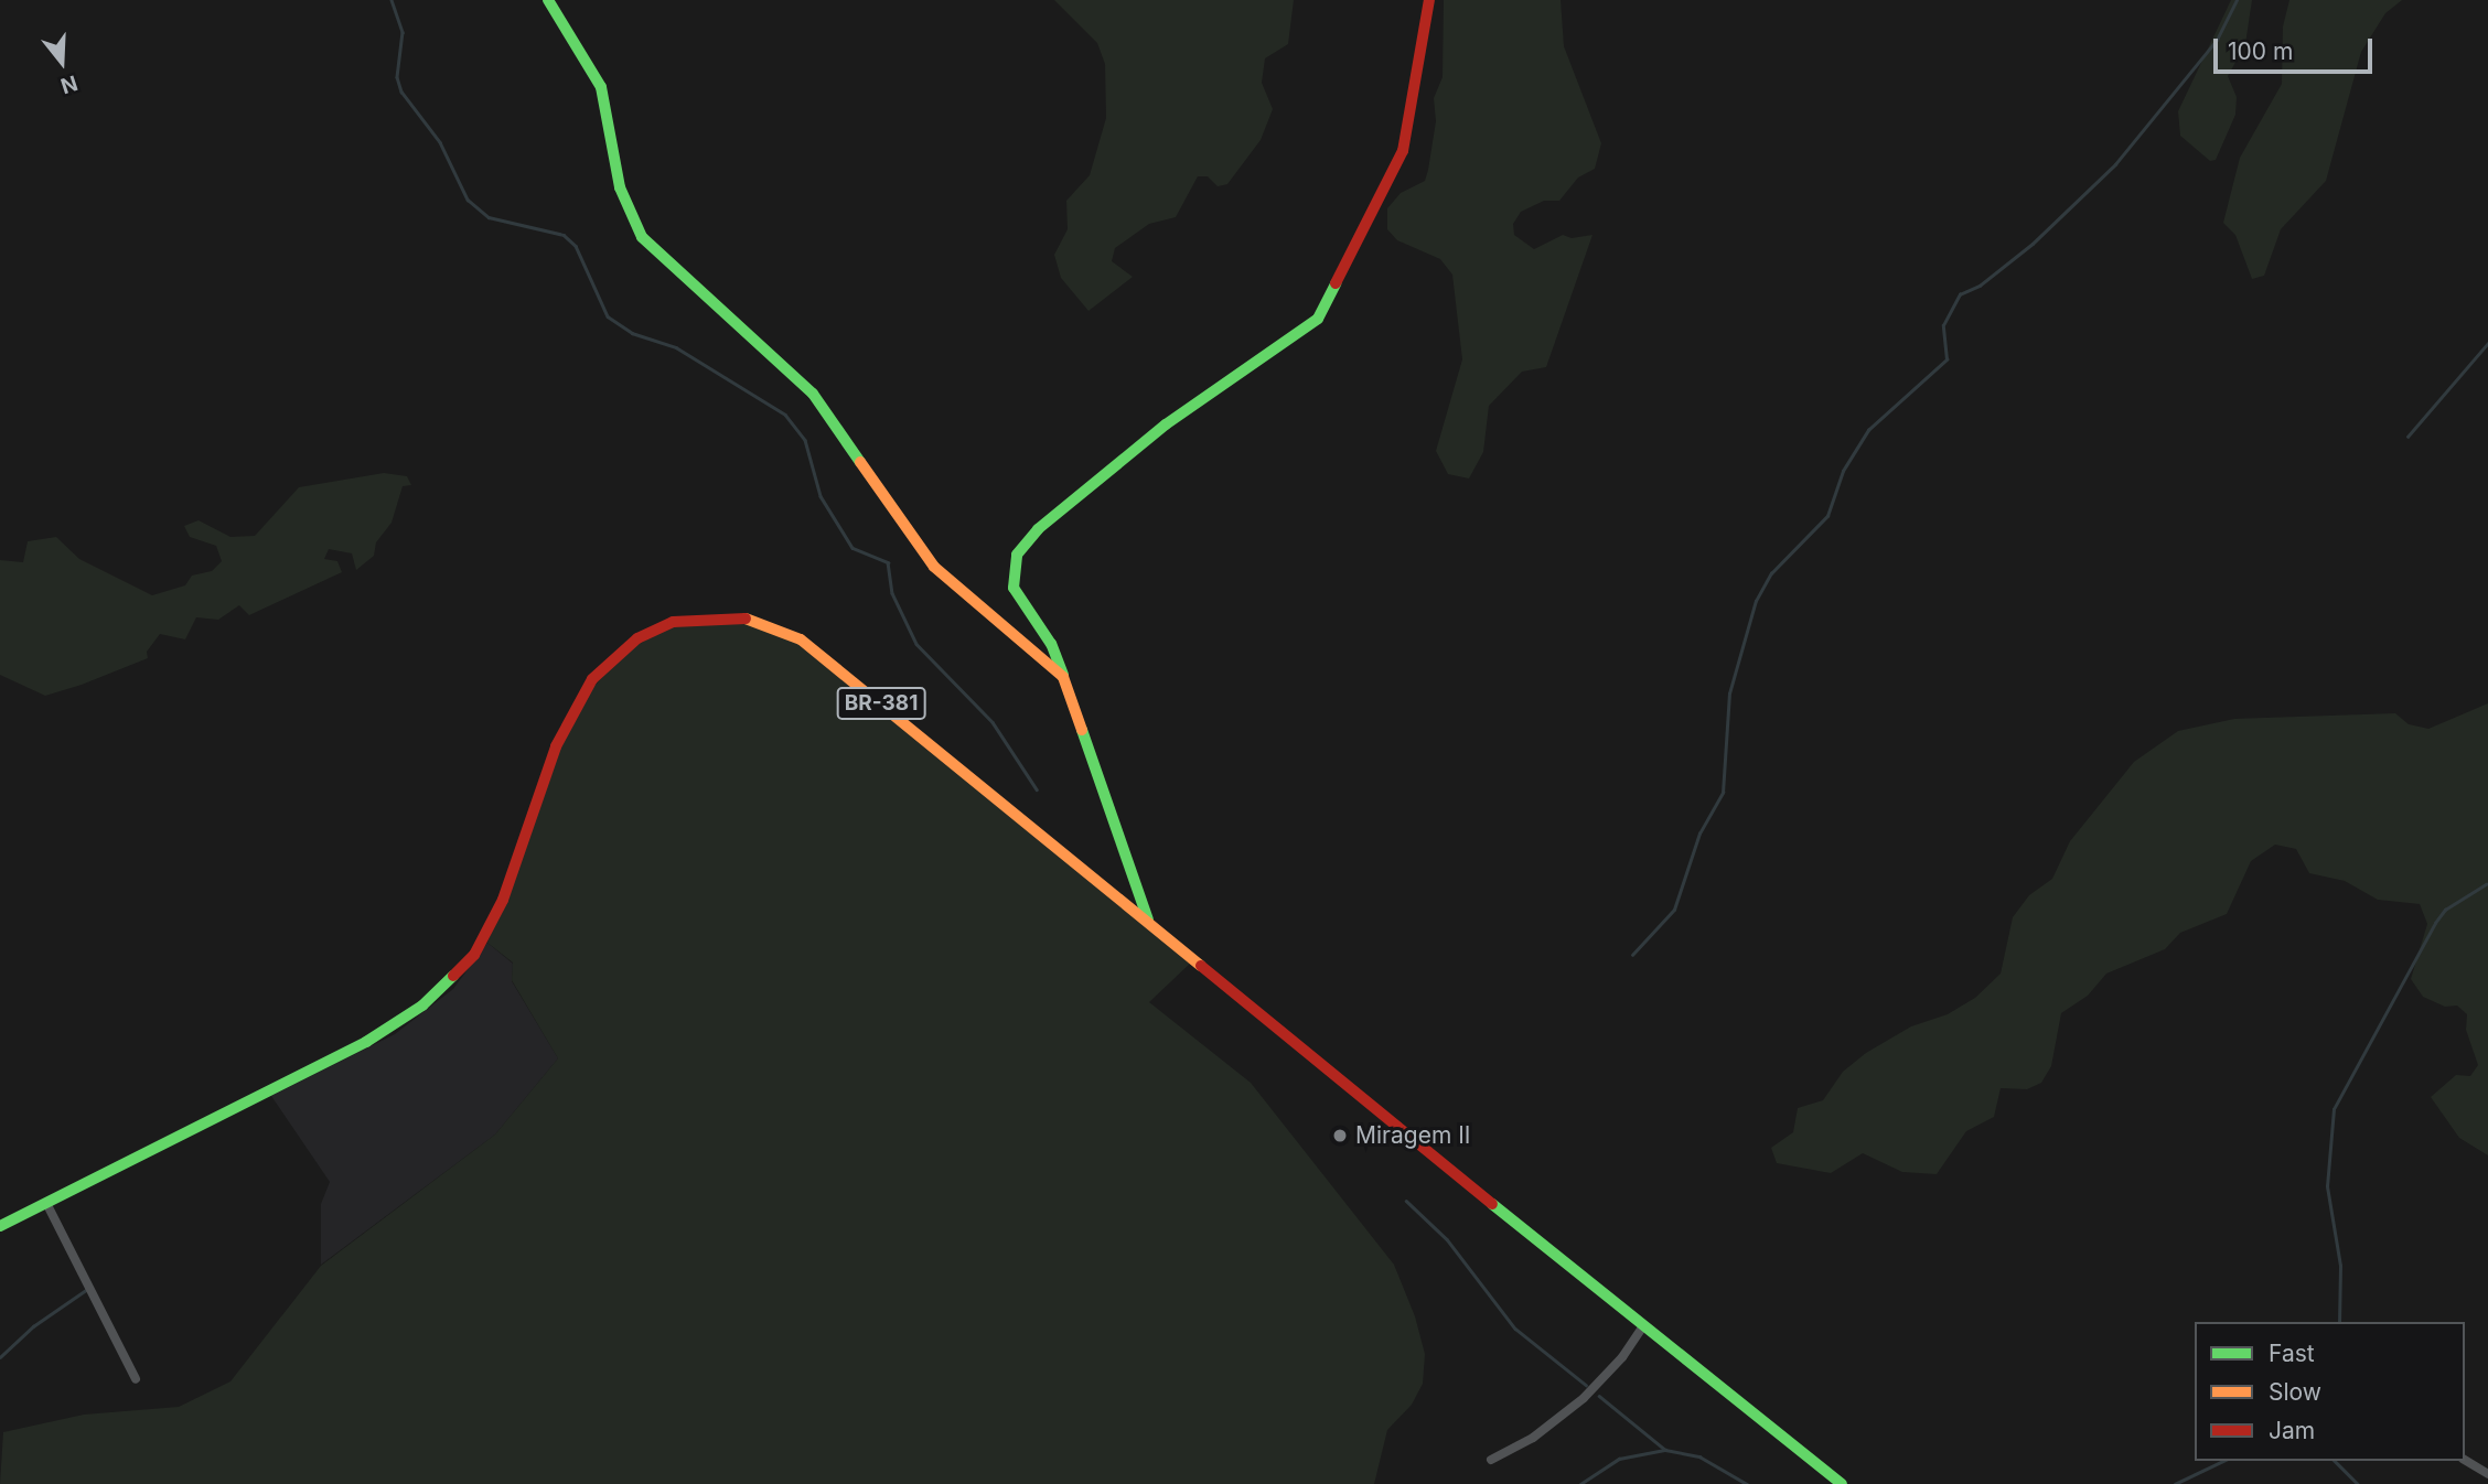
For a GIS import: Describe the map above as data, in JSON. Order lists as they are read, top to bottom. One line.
{"streets":{"main road":["BR-381"]},"places":["Miragem II"],"legend":["Fast","Slow","Jam"],"scale_bar":"100 m","north":"bottom"}
